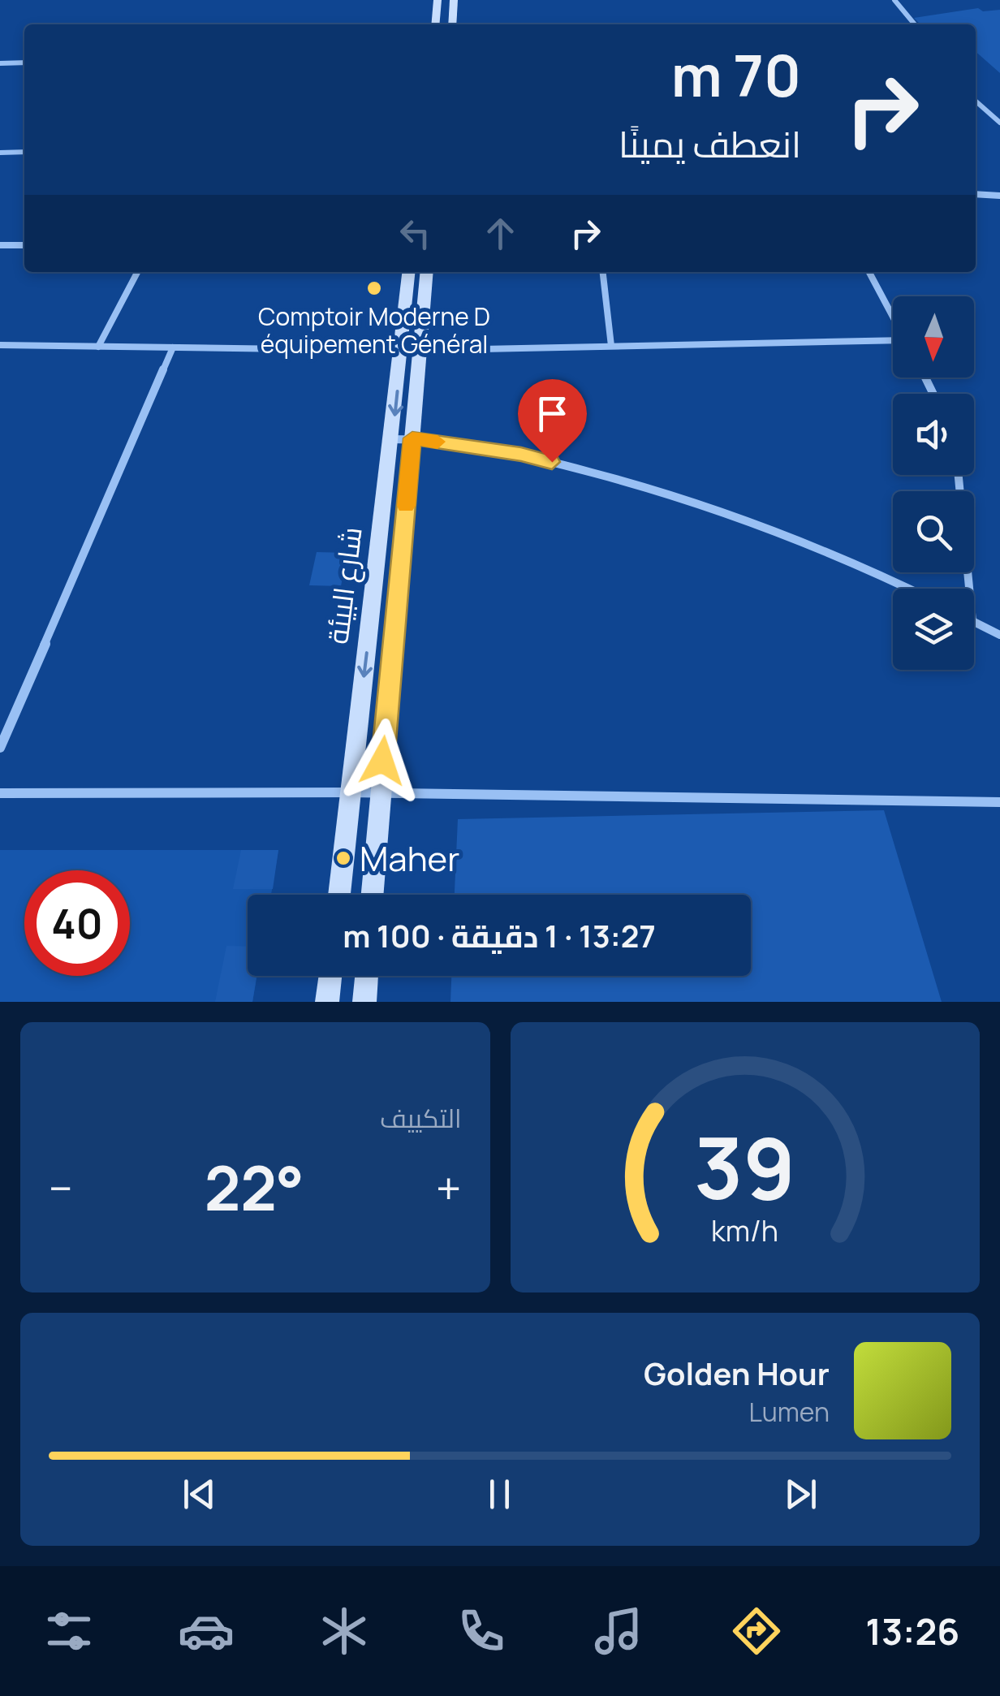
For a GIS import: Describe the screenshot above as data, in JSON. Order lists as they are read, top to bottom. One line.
{"streets":{"street":["شارع البيئة"]},"places":["Comptoir Moderne D équipement Général","Maher"],"north":"bottom","page":{"turn":["70 m","انعطف يمينًا"],"limit":"40","trip":"13:27 · 1 دقيقة · 100 m","tile":"التكييف","heat":["−","22°","+"],"song":["Golden Hour","Lumen"],"tabs":"13:26","gauge":["39","km/h"]}}
